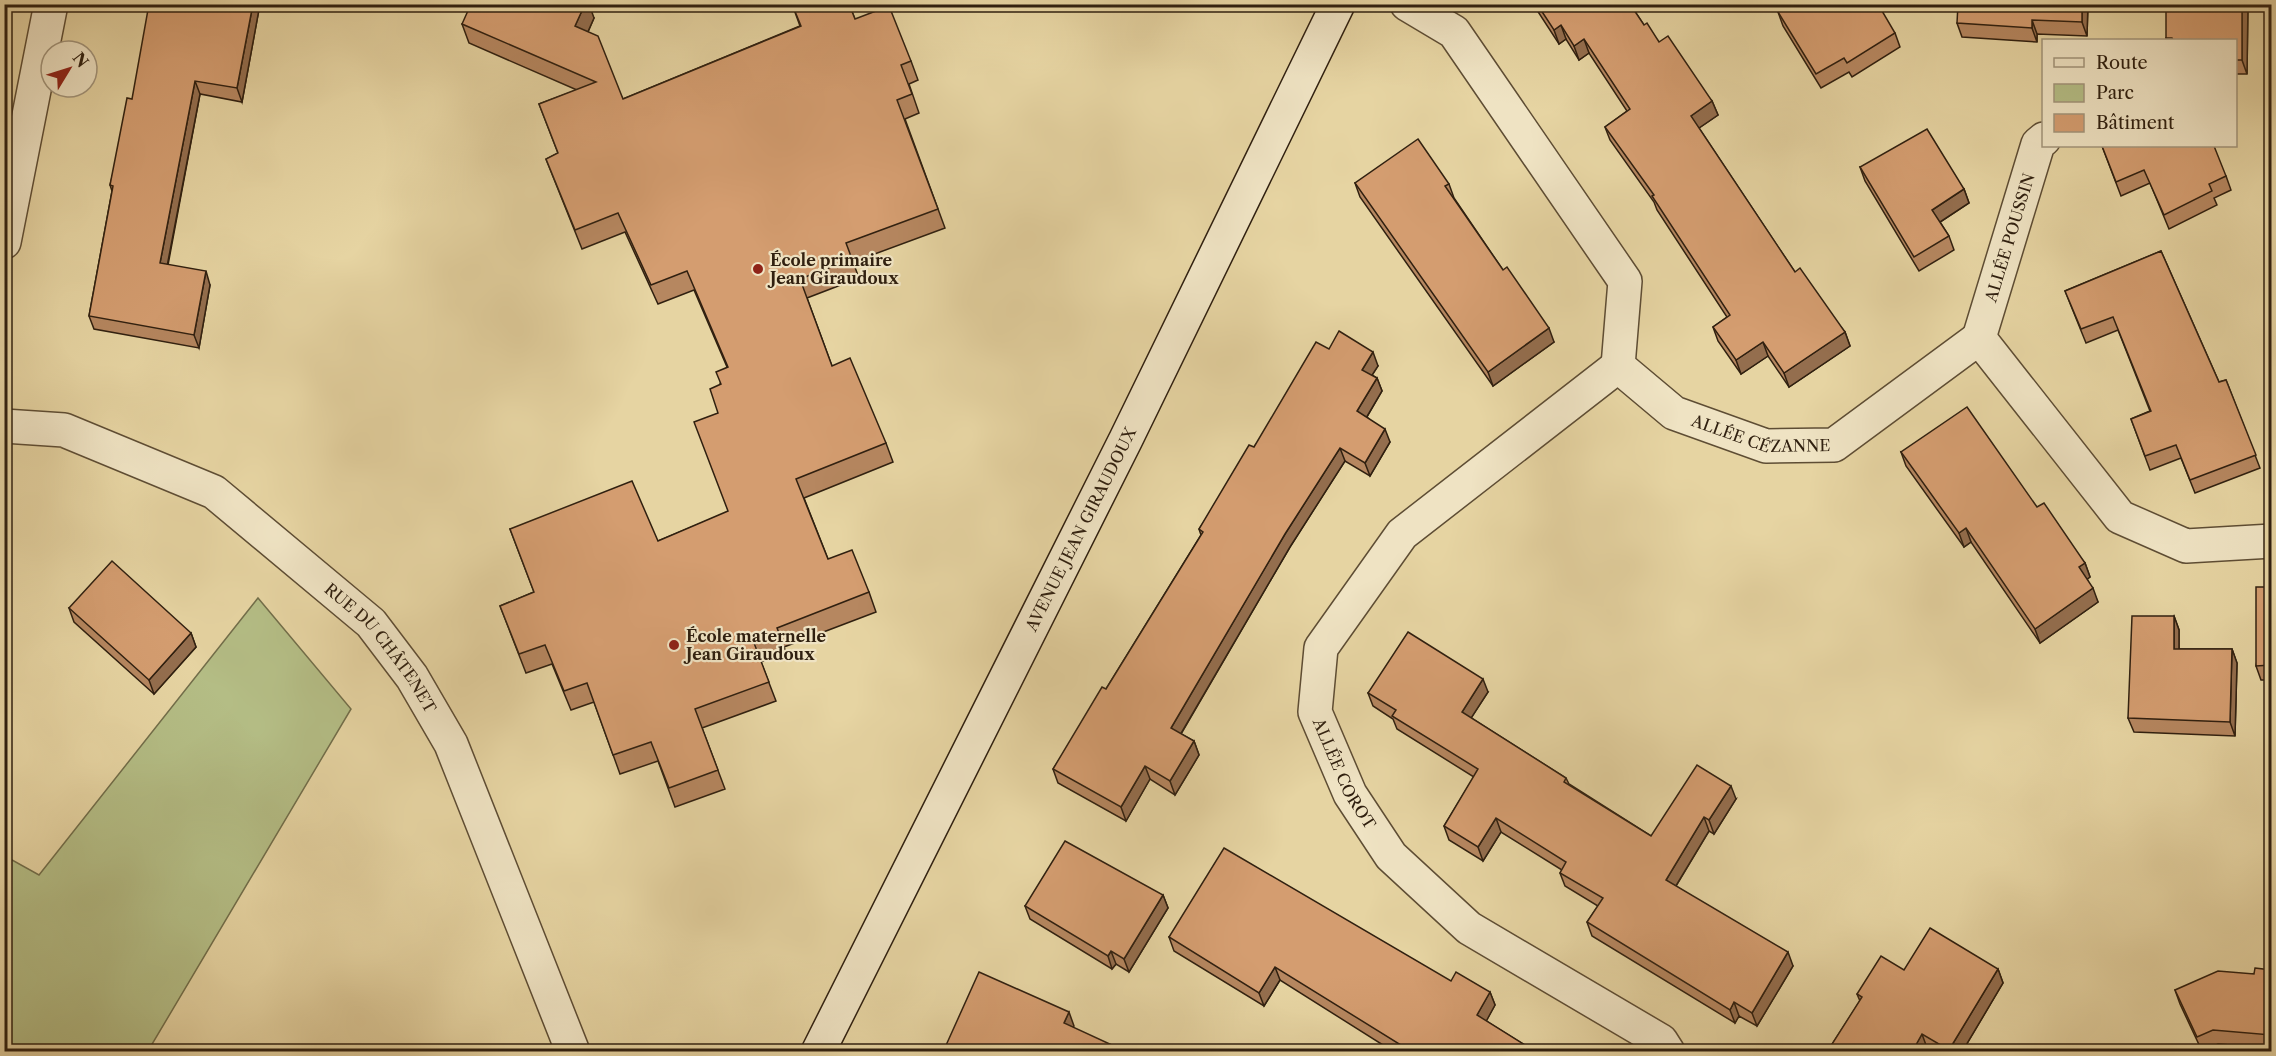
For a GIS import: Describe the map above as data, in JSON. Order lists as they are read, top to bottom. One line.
{"streets":{"street":["ALLÉE POUSSIN","ALLÉE CÉZANNE","AVENUE JEAN GIRAUDOUX","RUE DU CHÂTENET","ALLÉE COROT"]},"crossings":[["ALLÉE POUSSIN","ALLÉE CÉZANNE"],["ALLÉE CÉZANNE","ALLÉE COROT"]],"places":["École primaire Jean Giraudoux","École maternelle Jean Giraudoux"],"legend":["Route","Parc","Bâtiment"],"north":"top right"}
